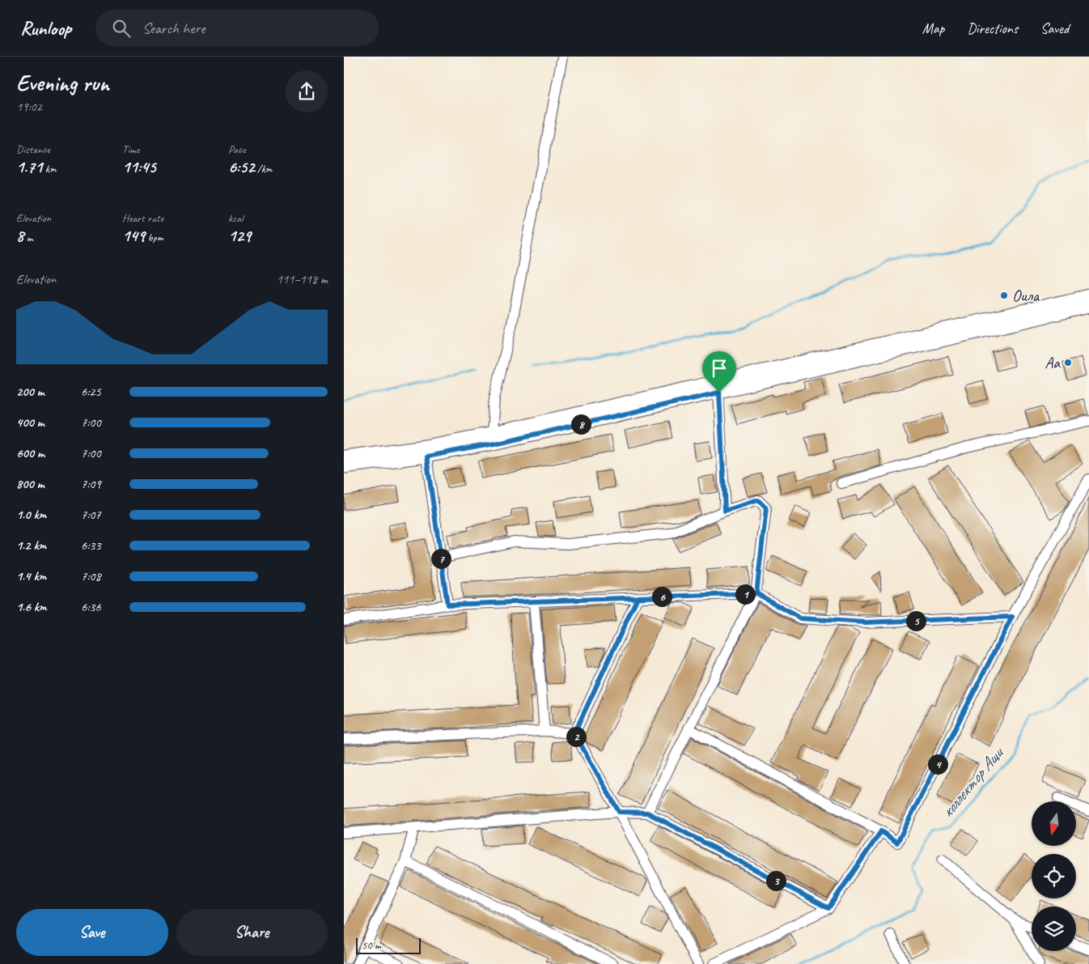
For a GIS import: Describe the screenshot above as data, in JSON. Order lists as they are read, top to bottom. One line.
{"water":["коллектор Ащи"],"places":["Оила","Аа"],"scale_bar":"50 m","north":"bottom","page":{"header":"Runloop","search":"Search here","nav":["Map","Directions","Saved"],"heading":["Evening run","19:02"],"stats":[["Distance","1.71 km"],["Time","11:45"],["Pace","6:52 /km"],["Elevation","8 m"],["Heart rate","149 bpm"],["kcal","129"]],"chart":["Elevation","111–118 m"],"list":[{"name":"200 m","note":"6:25"},{"name":"400 m","note":"7:00"},{"name":"600 m","note":"7:00"},{"name":"800 m","note":"7:09"},{"name":"1.0 km","note":"7:07"},{"name":"1.2 km","note":"6:33"},{"name":"1.4 km","note":"7:08"},{"name":"1.6 km","note":"6:36"}],"pins":["8","7","1","6","5","2","4","3"],"buttons":["Save","Share"],"scale":"50 m"}}
